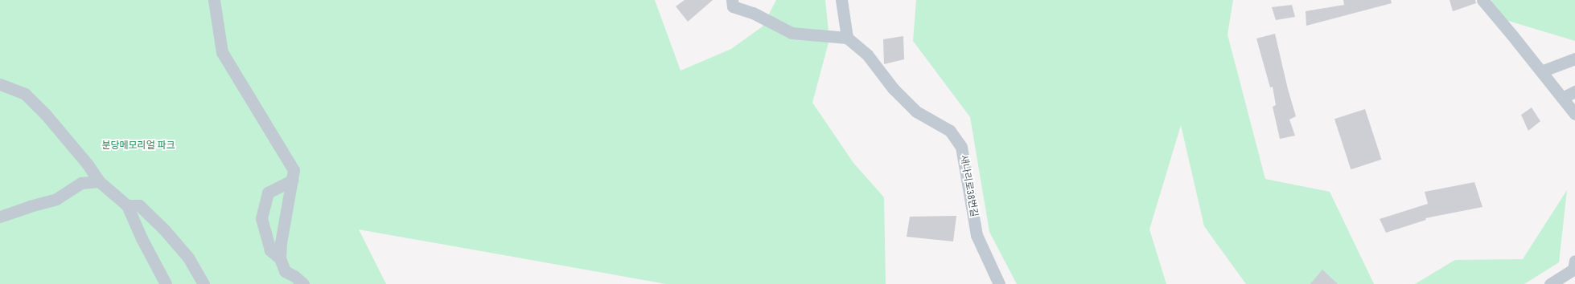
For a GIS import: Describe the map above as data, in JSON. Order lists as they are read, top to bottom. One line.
{"streets":{"street":["새나리로38번길"]},"parks":["분당메모리얼 파크"]}
